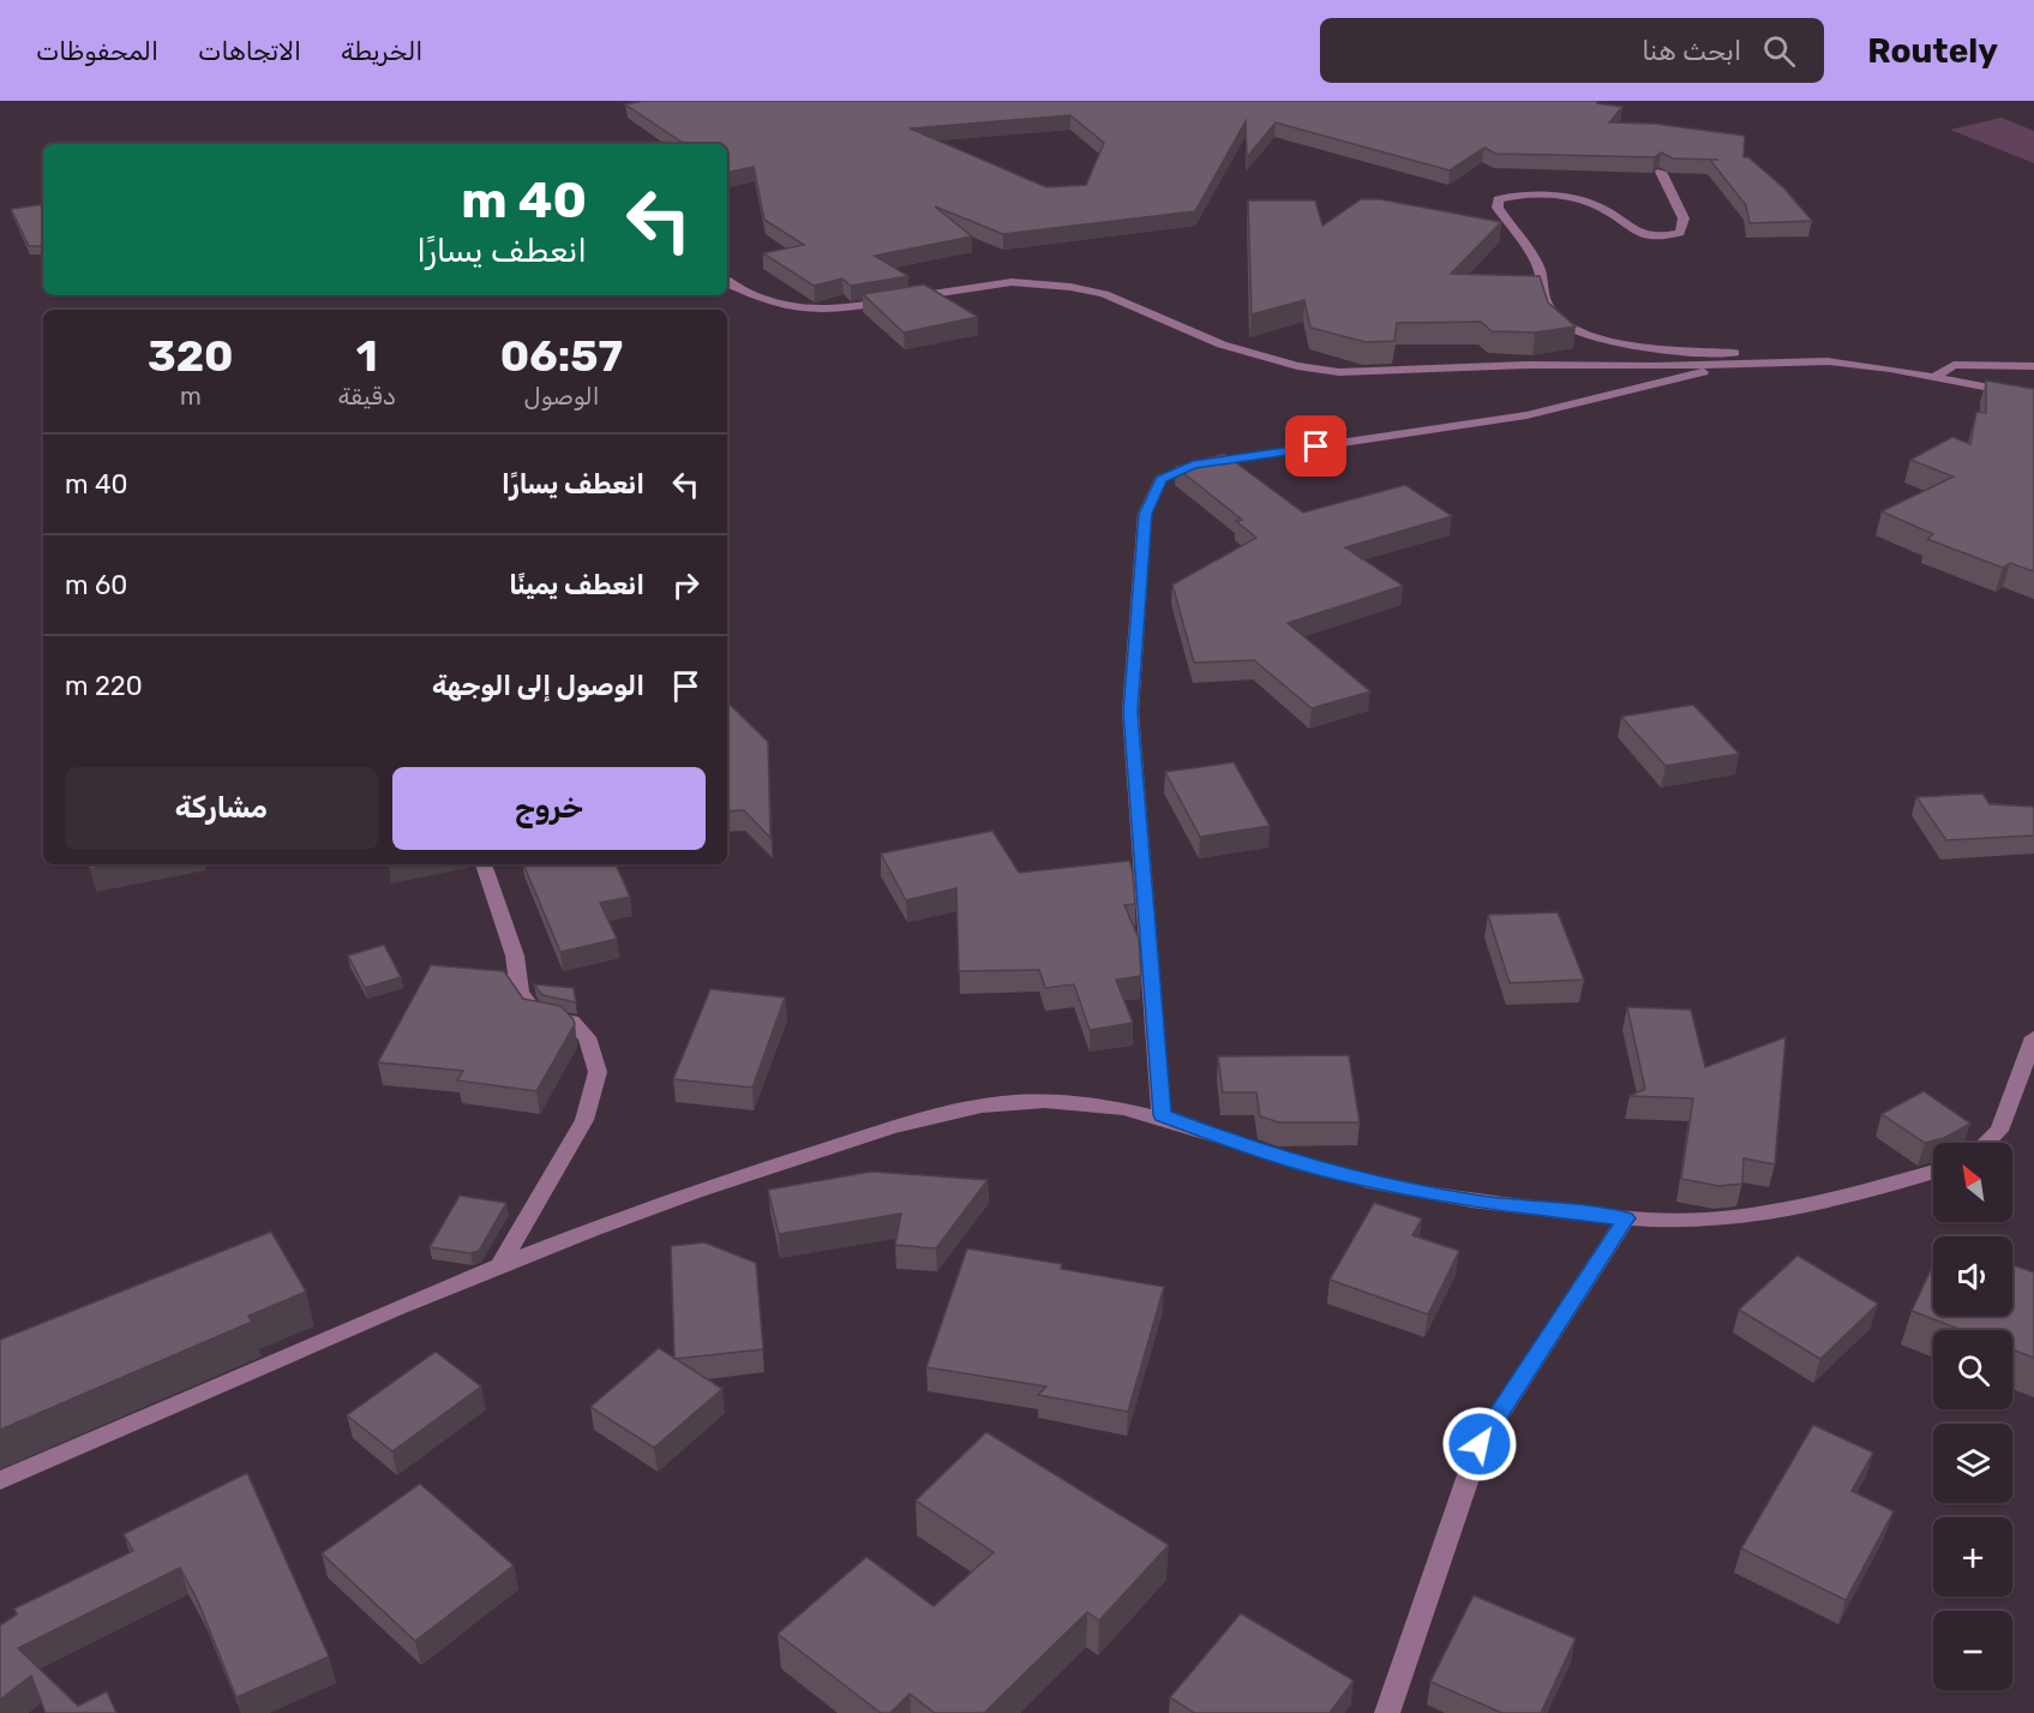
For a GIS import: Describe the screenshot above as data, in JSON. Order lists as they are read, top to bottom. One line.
{"north":"top left","page":{"header":"Routely","search":"ابحث هنا","nav":["الخريطة","الاتجاهات","المحفوظات"],"turn":["40 m","انعطف يسارًا"],"eta":["06:57","الوصول","1","دقيقة","320","m"],"list":[{"name":"انعطف يسارًا","value":"40 m"},{"name":"انعطف يمينًا","value":"60 m"},{"name":"الوصول إلى الوجهة","value":"220 m"}],"buttons":["خروج","مشاركة"],"map_buttons":["+","−"]}}
